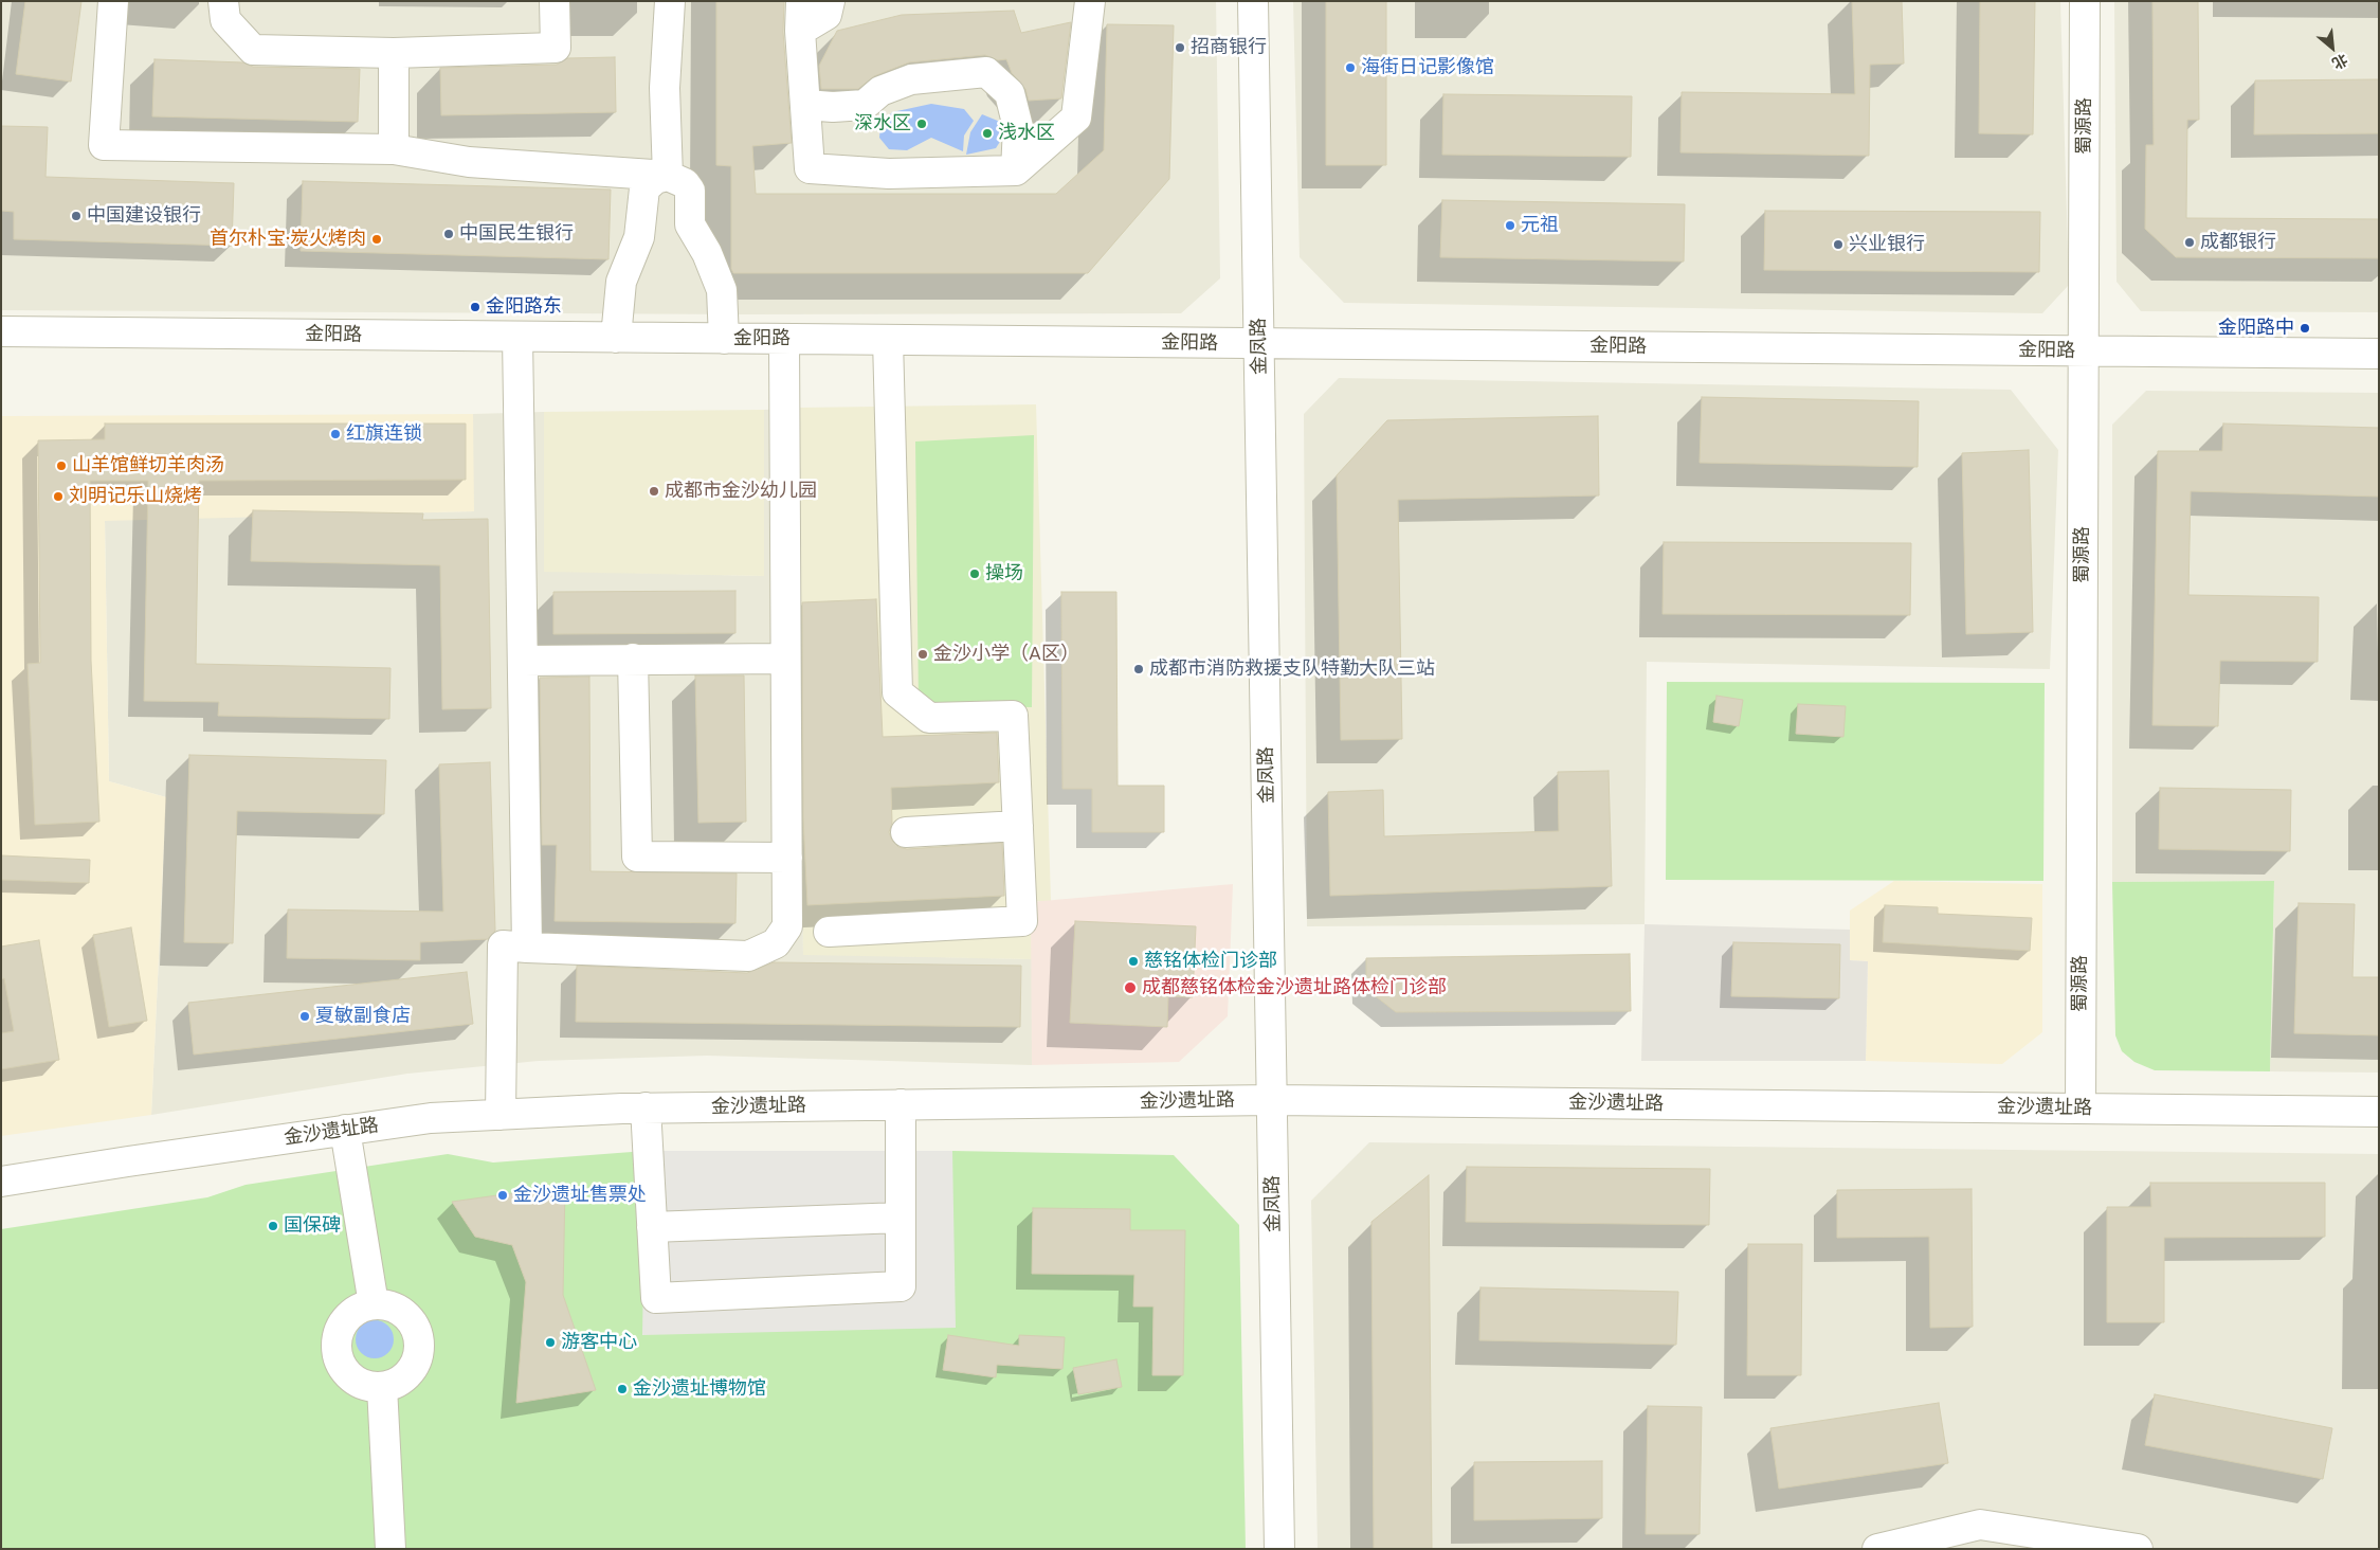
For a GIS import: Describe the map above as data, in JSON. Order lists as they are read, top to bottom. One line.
{"streets":{"street":["蜀源路","金阳路","金凤路","金沙遗址路"]},"crossings":[["蜀源路","金阳路"],["蜀源路","金沙遗址路"],["金阳路","金凤路"],["金凤路","金沙遗址路"]],"places":["招商银行","海街日记影像馆","深水区","浅水区","中国建设银行","元祖","中国民生银行","首尔朴宝·炭火烤肉","成都银行","兴业银行","金阳路东","金阳路中","红旗连锁","山羊馆鲜切羊肉汤","成都市金沙幼儿园","刘明记乐山烧烤","操场","金沙小学（A区）","成都市消防救援支队特勤大队三站","慈铭体检门诊部","成都慈铭体检金沙遗址路体检门诊部","夏敏副食店","金沙遗址售票处","国保碑","游客中心","金沙遗址博物馆"],"north":"bottom right"}
